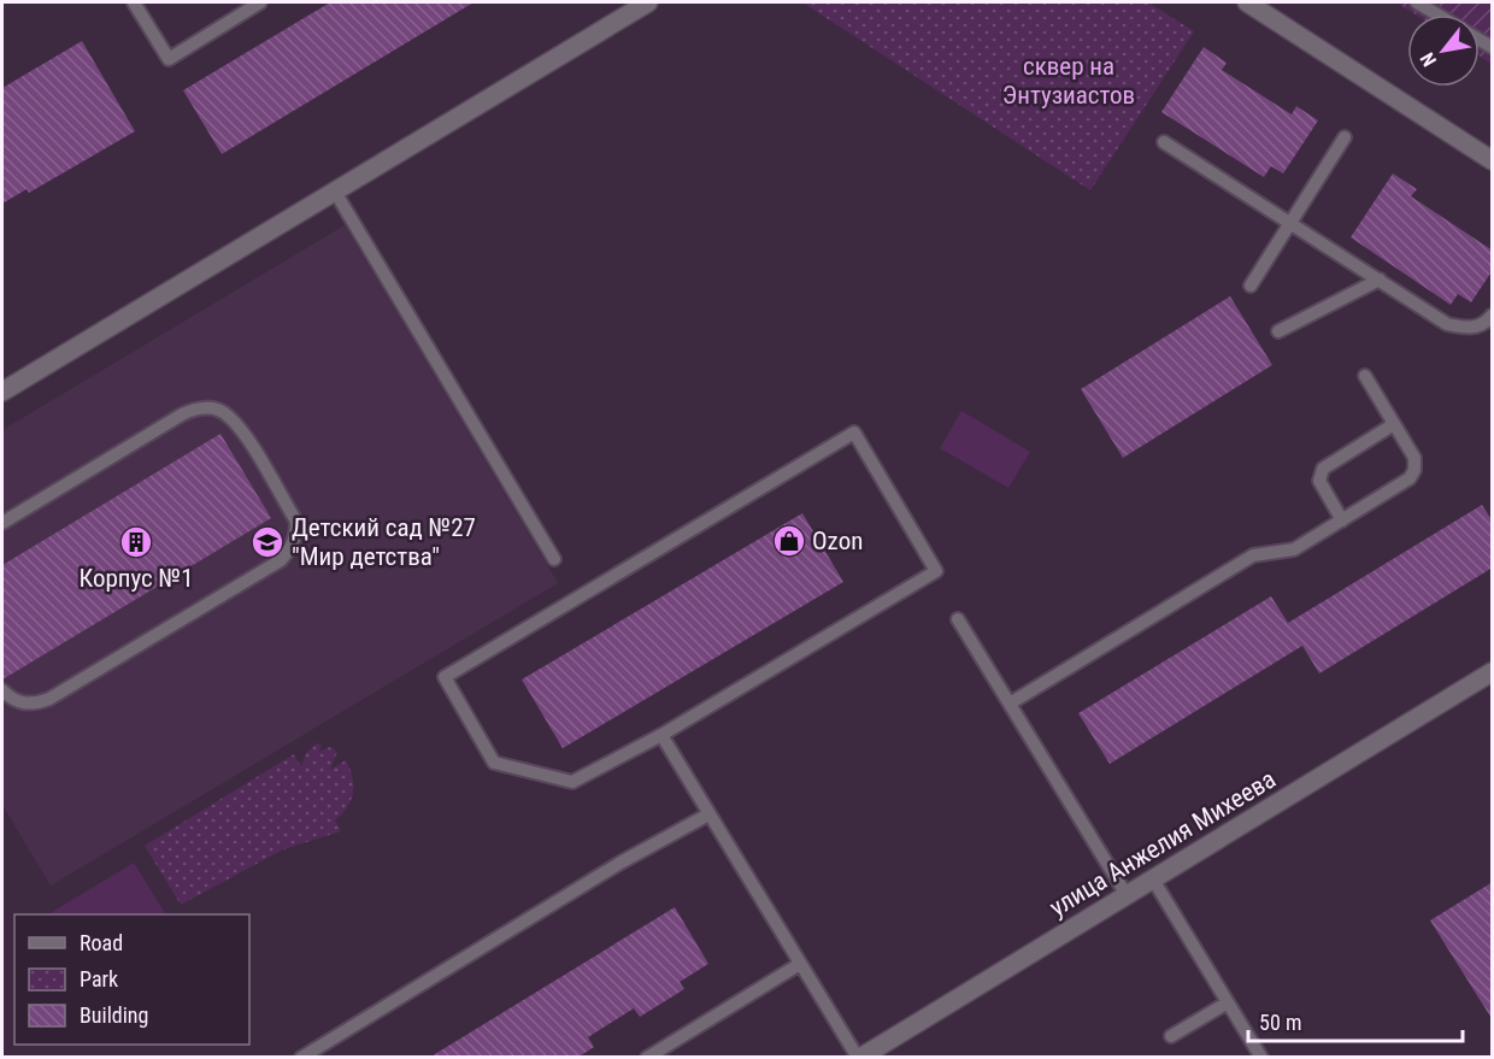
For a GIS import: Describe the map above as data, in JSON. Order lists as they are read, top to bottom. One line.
{"streets":{"street":["улица Анжелия Михеева"]},"parks":["сквер на Энтузиастов"],"places":{"shop":["Ozon"],"building":["Корпус №1"],"school or university":["Детский сад №27 \"Мир детства\""]},"legend":["Road","Park","Building"],"scale_bar":"50 m","north":"bottom left"}
